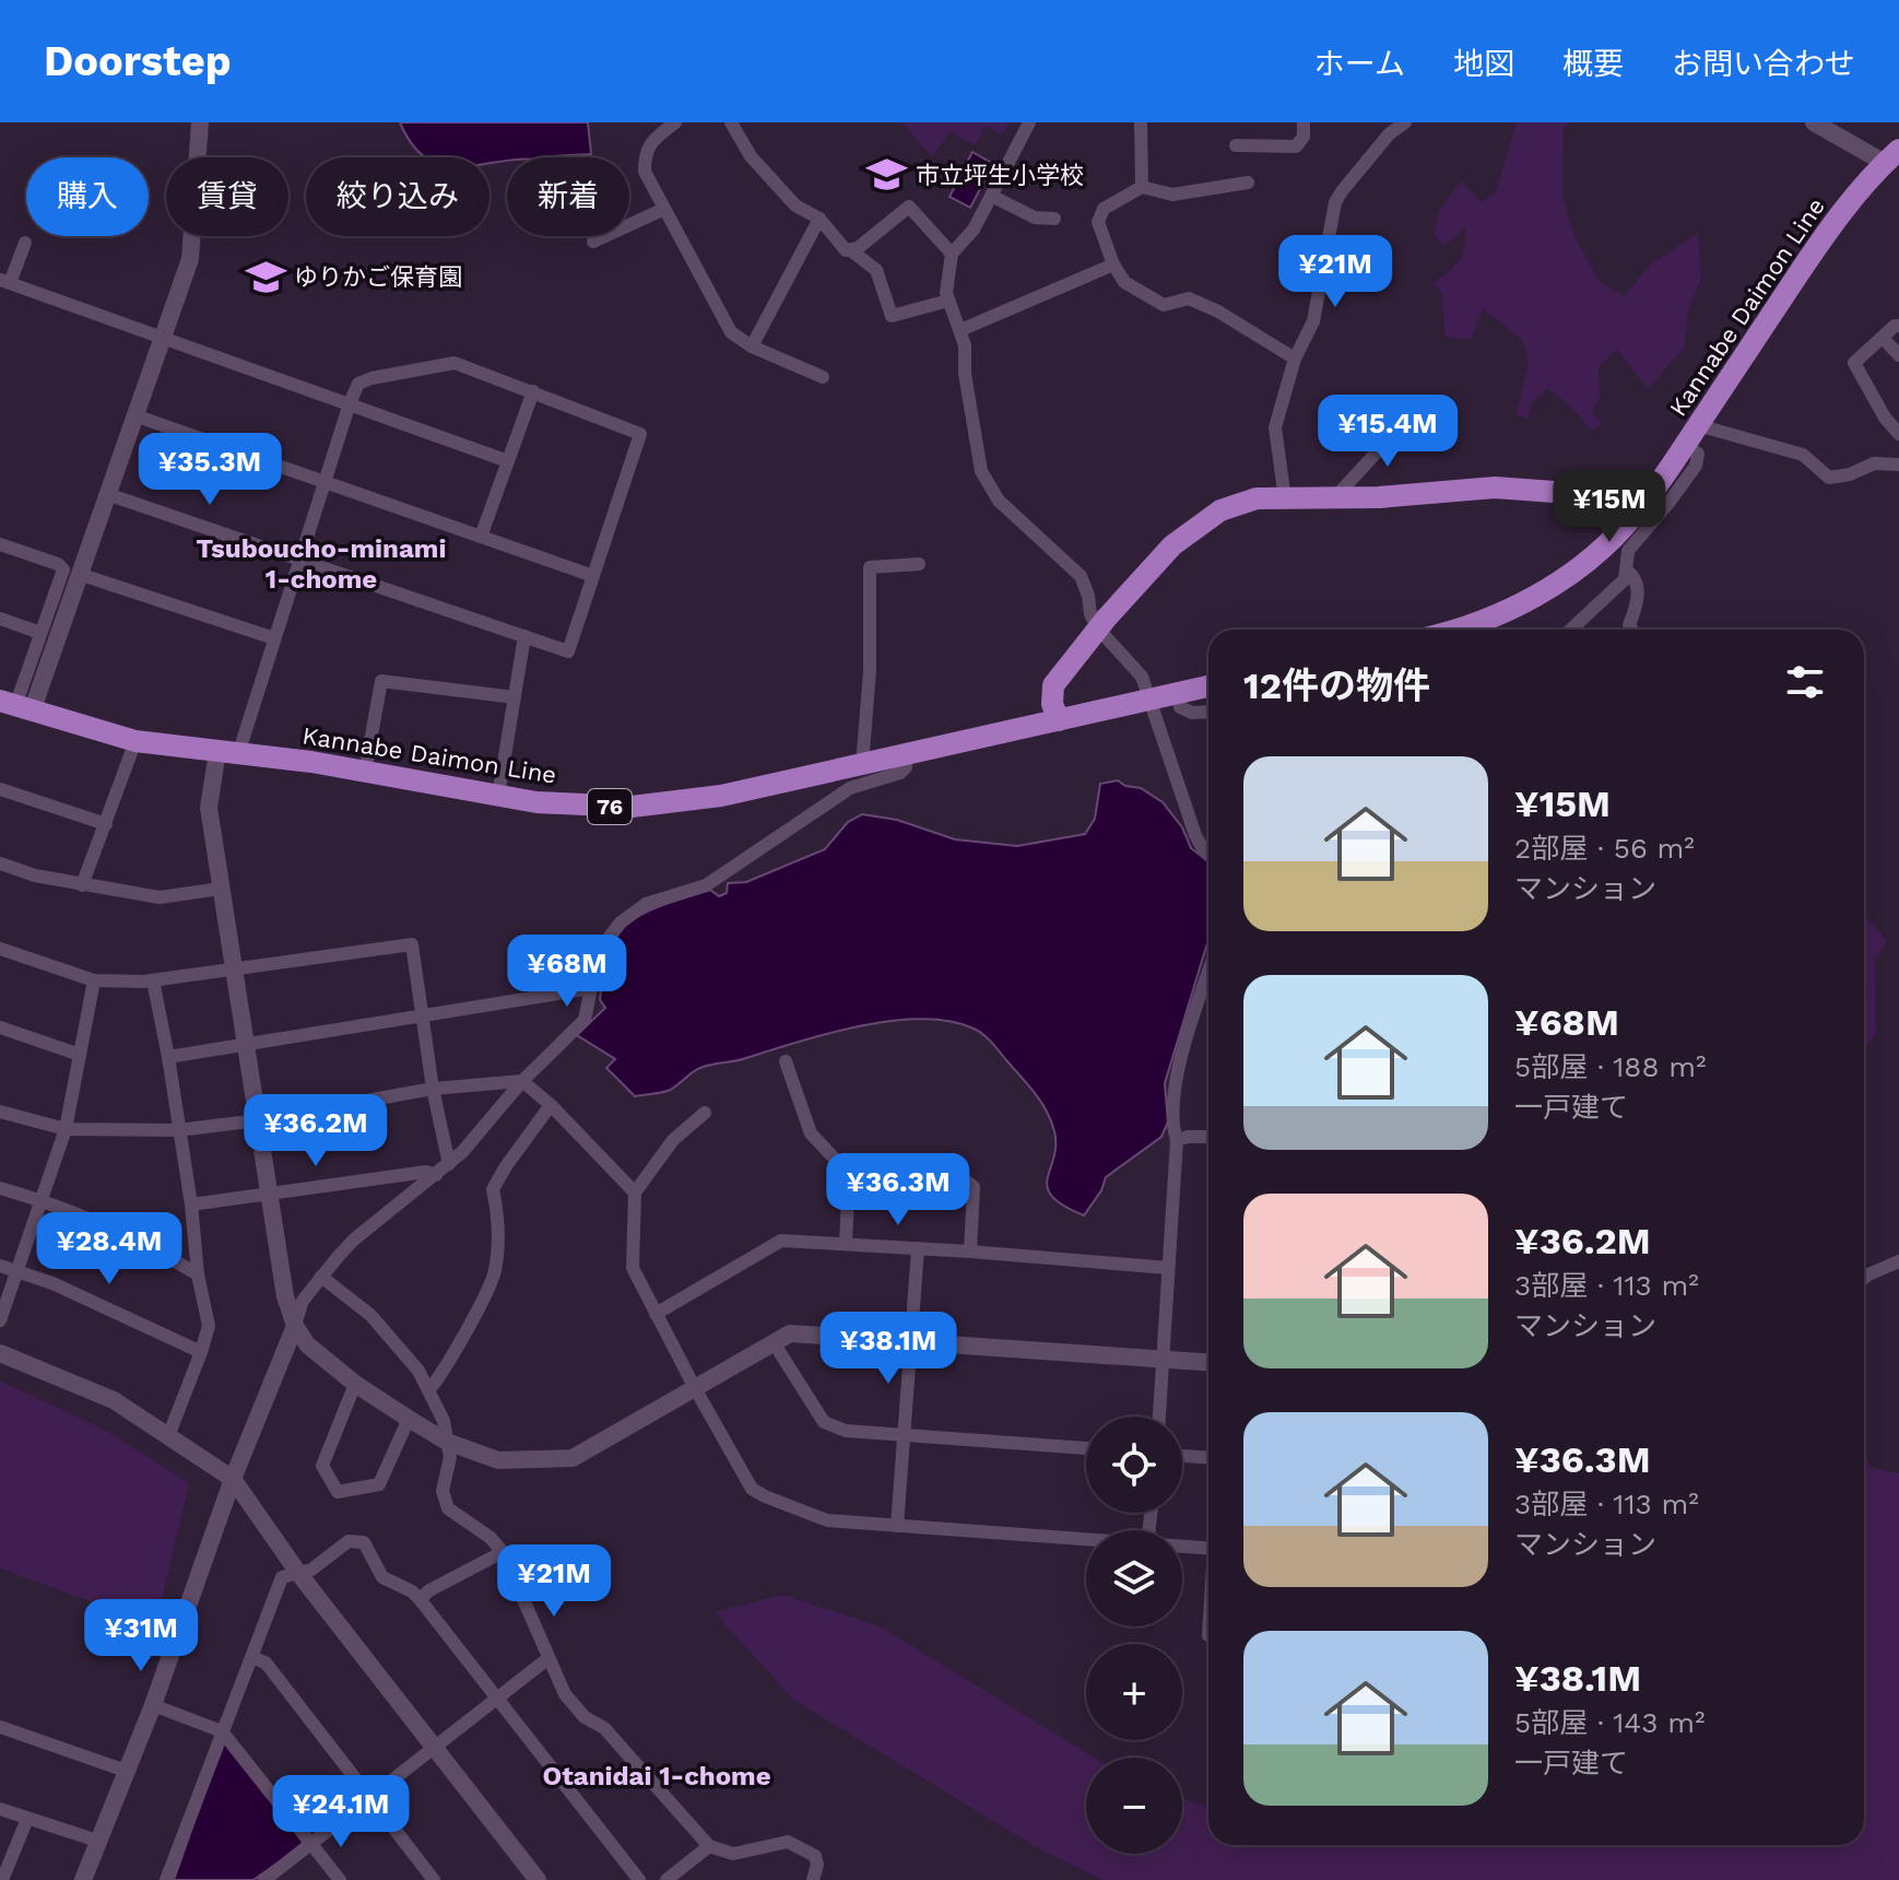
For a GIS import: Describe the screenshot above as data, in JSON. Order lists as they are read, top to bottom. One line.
{"streets":{"main road":["Kannabe Daimon Line","76"]},"districts":["Tsuboucho-minami 1-chome","Otanidai 1-chome"],"places":{"school or university":["市立坪生小学校","ゆりかご保育園"]},"page":{"header":"Doorstep","nav":["ホーム","地図","概要","お問い合わせ"],"chip":["購入","賃貸","絞り込み","新着"],"price":["¥21M","¥15.4M","¥35.3M","¥15M","¥68M","¥36.2M","¥36.3M","¥28.4M","¥38.1M","¥21M","¥31M","¥24.1M"],"heading":"12件の物件","list":[{"name":"¥15M","note":"2部屋 · 56 m² · マンション"},{"name":"¥68M","note":"5部屋 · 188 m² · 一戸建て"},{"name":"¥36.2M","note":"3部屋 · 113 m² · マンション"},{"name":"¥36.3M","note":"3部屋 · 113 m² · マンション"},{"name":"¥38.1M","note":"5部屋 · 143 m² · 一戸建て"}],"map_buttons":["+","−"]}}
